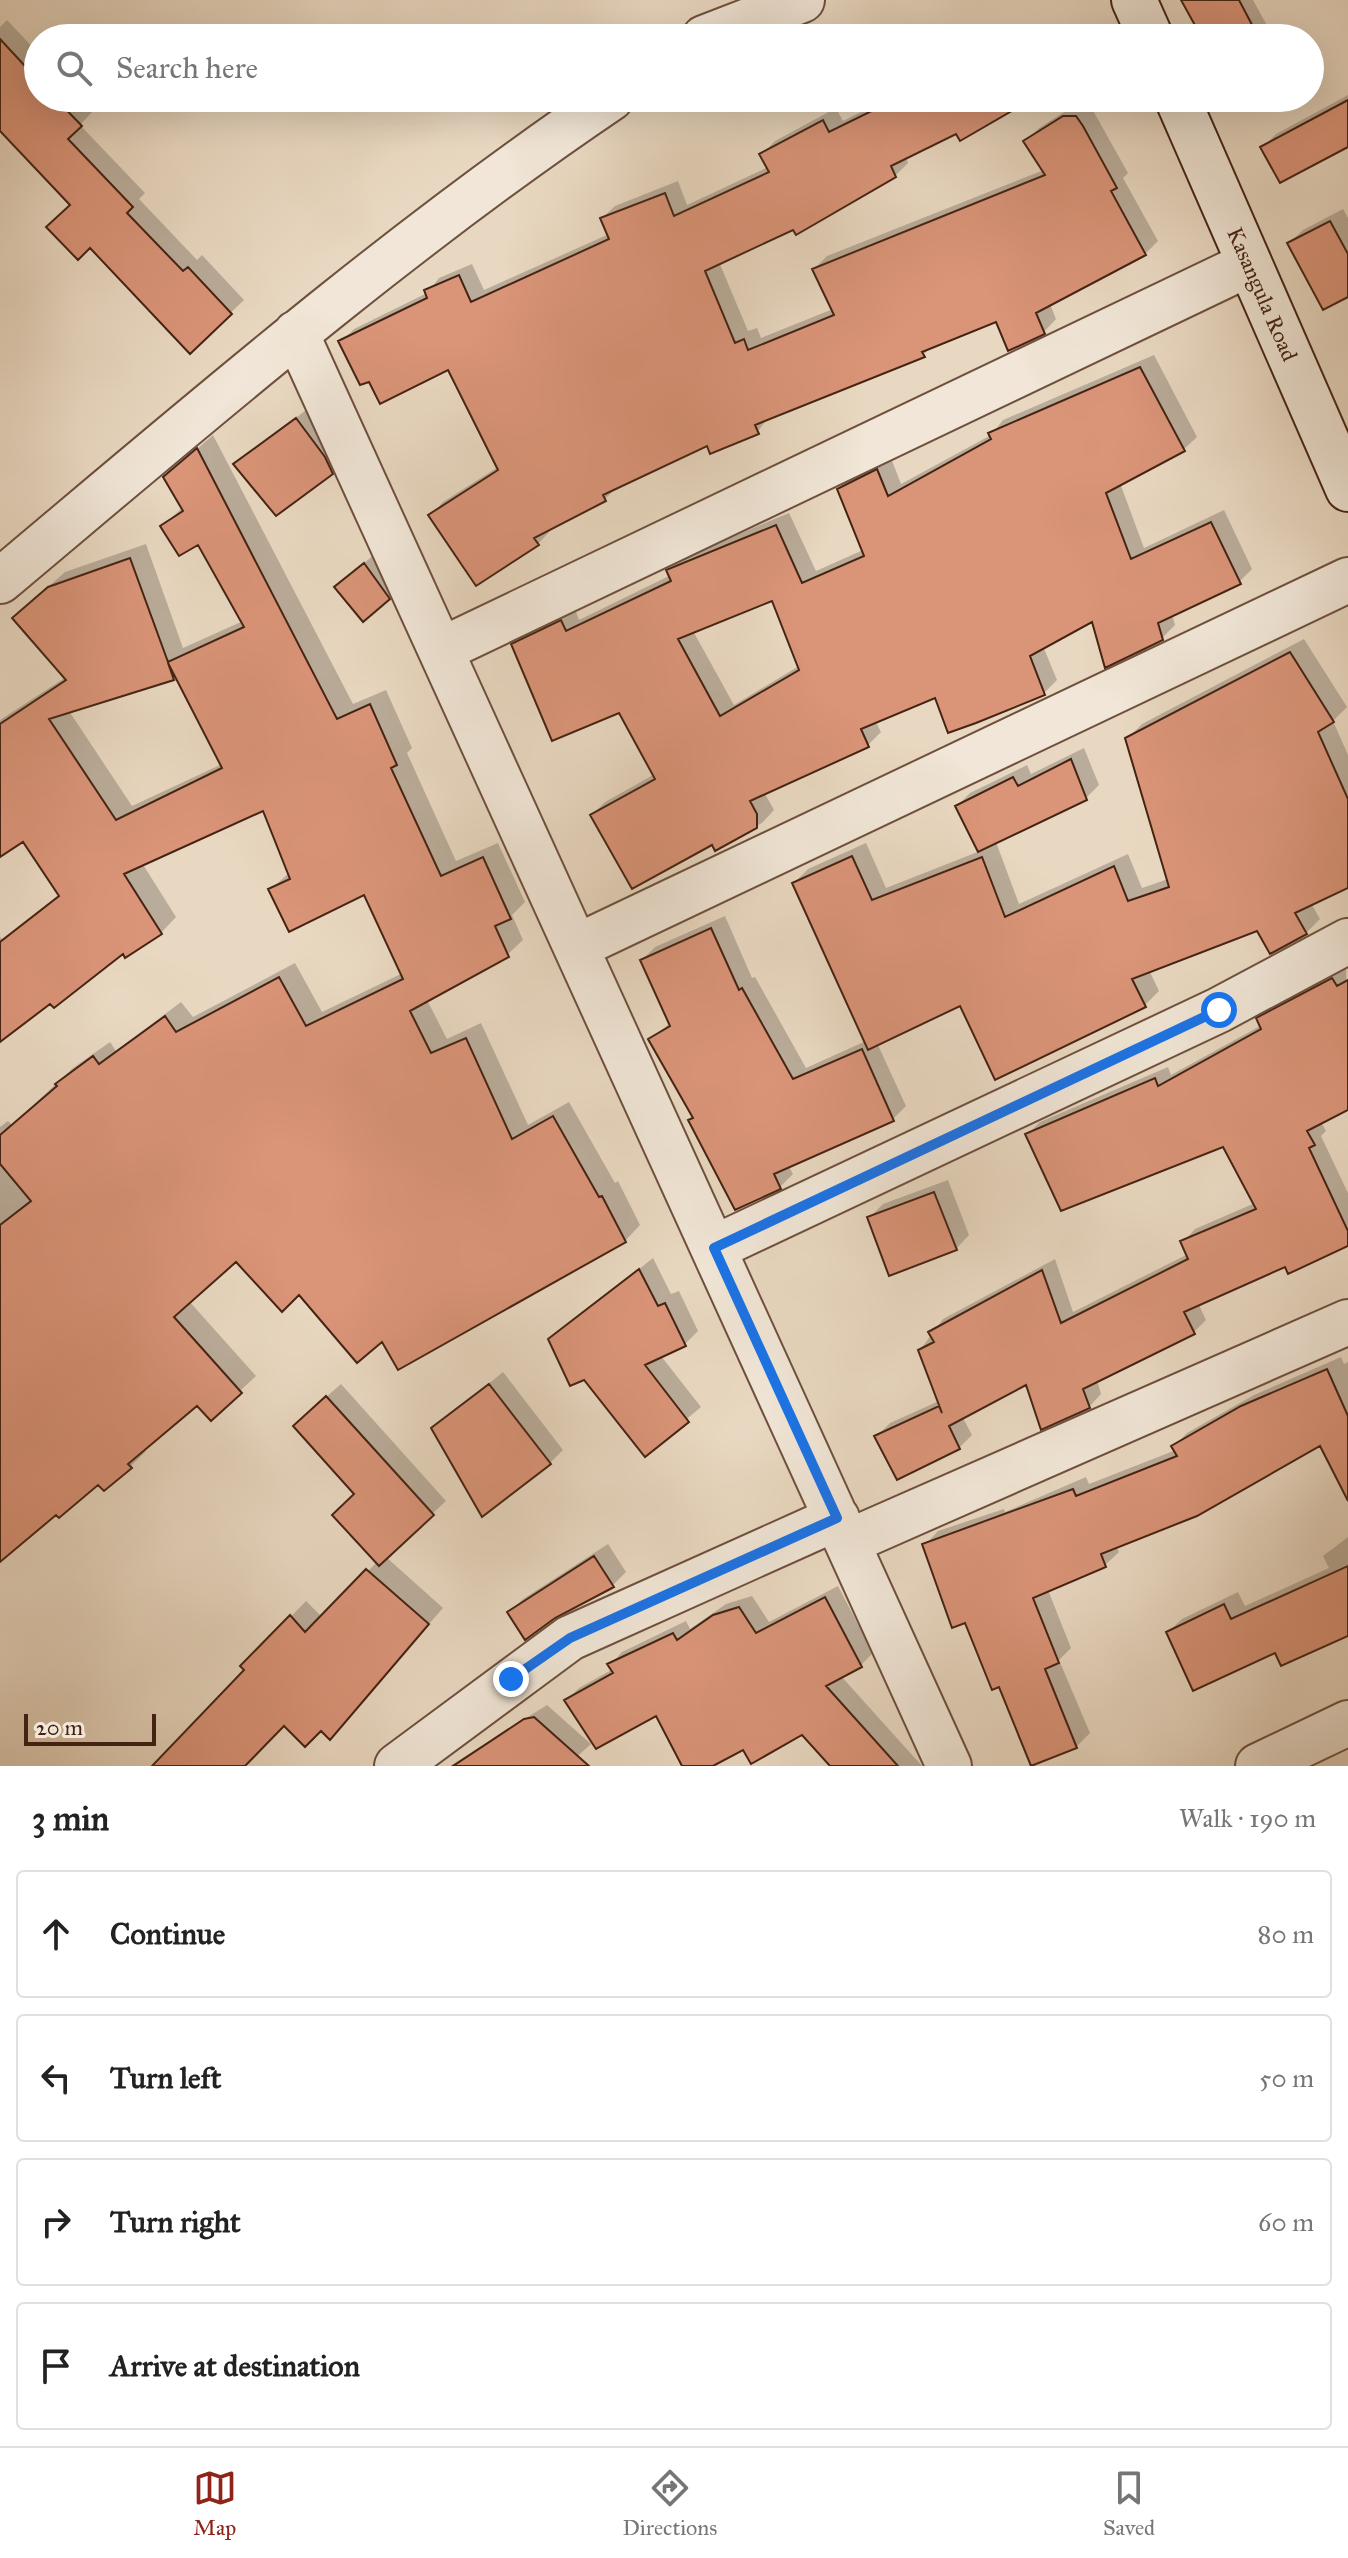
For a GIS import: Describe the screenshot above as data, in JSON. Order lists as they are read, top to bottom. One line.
{"streets":{"street":["Kasangula Road"]},"scale_bar":"20 m","page":{"search":"Search here","scale":"20 m","heading":["3 min","Walk · 190 m"],"list":[["Continue","80 m"],["Turn left","50 m"],["Turn right","60 m"],"Arrive at destination"],"nav":["Map","Directions","Saved"]}}
